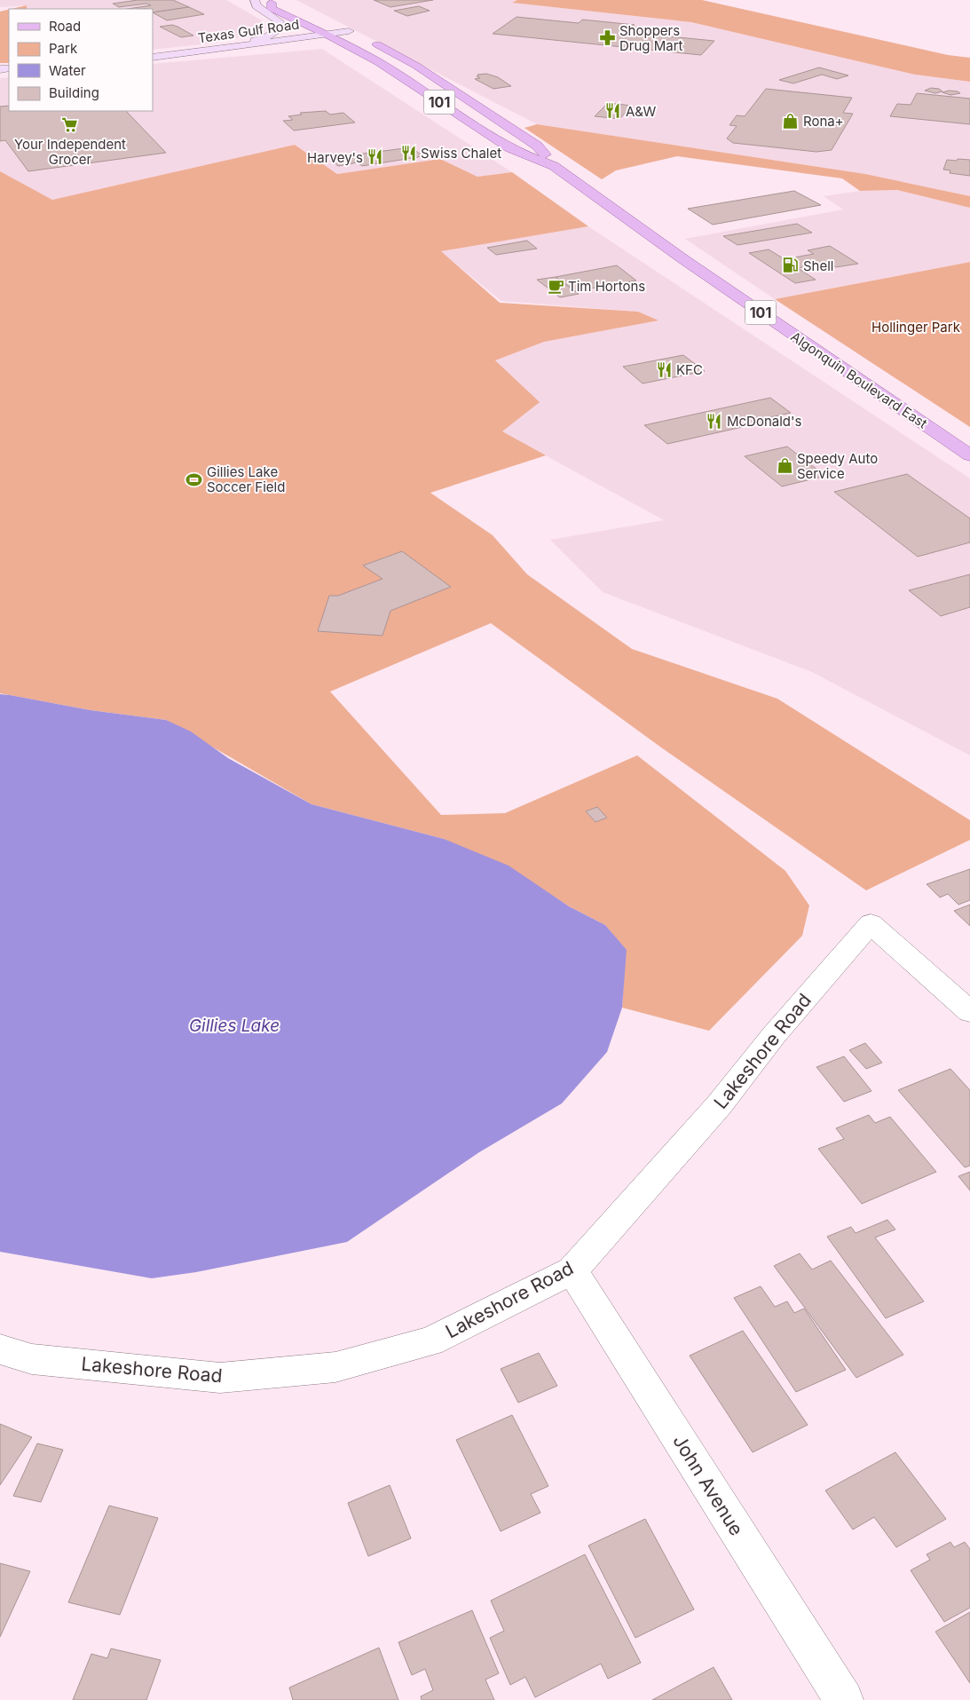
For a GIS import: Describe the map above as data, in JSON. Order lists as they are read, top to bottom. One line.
{"streets":{"main road":["Texas Gulf Road","101","Algonquin Boulevard East"],"street":["Lakeshore Road","John Avenue"]},"crossings":[["Texas Gulf Road","Algonquin Boulevard East"],["Lakeshore Road","John Avenue"]],"water":["Gillies Lake"],"parks":["Hollinger Park"],"places":{"pharmacy":["Shoppers Drug Mart"],"restaurant":["A&W","Swiss Chalet","Harvey's","KFC","McDonald's"],"shop":["Rona+","Speedy Auto Service"],"supermarket":["Your Independent Grocer"],"fuel station":["Shell"],"cafe":["Tim Hortons"],"sports":["Gillies Lake Soccer Field"]},"legend":["Road","Park","Water","Building"]}
